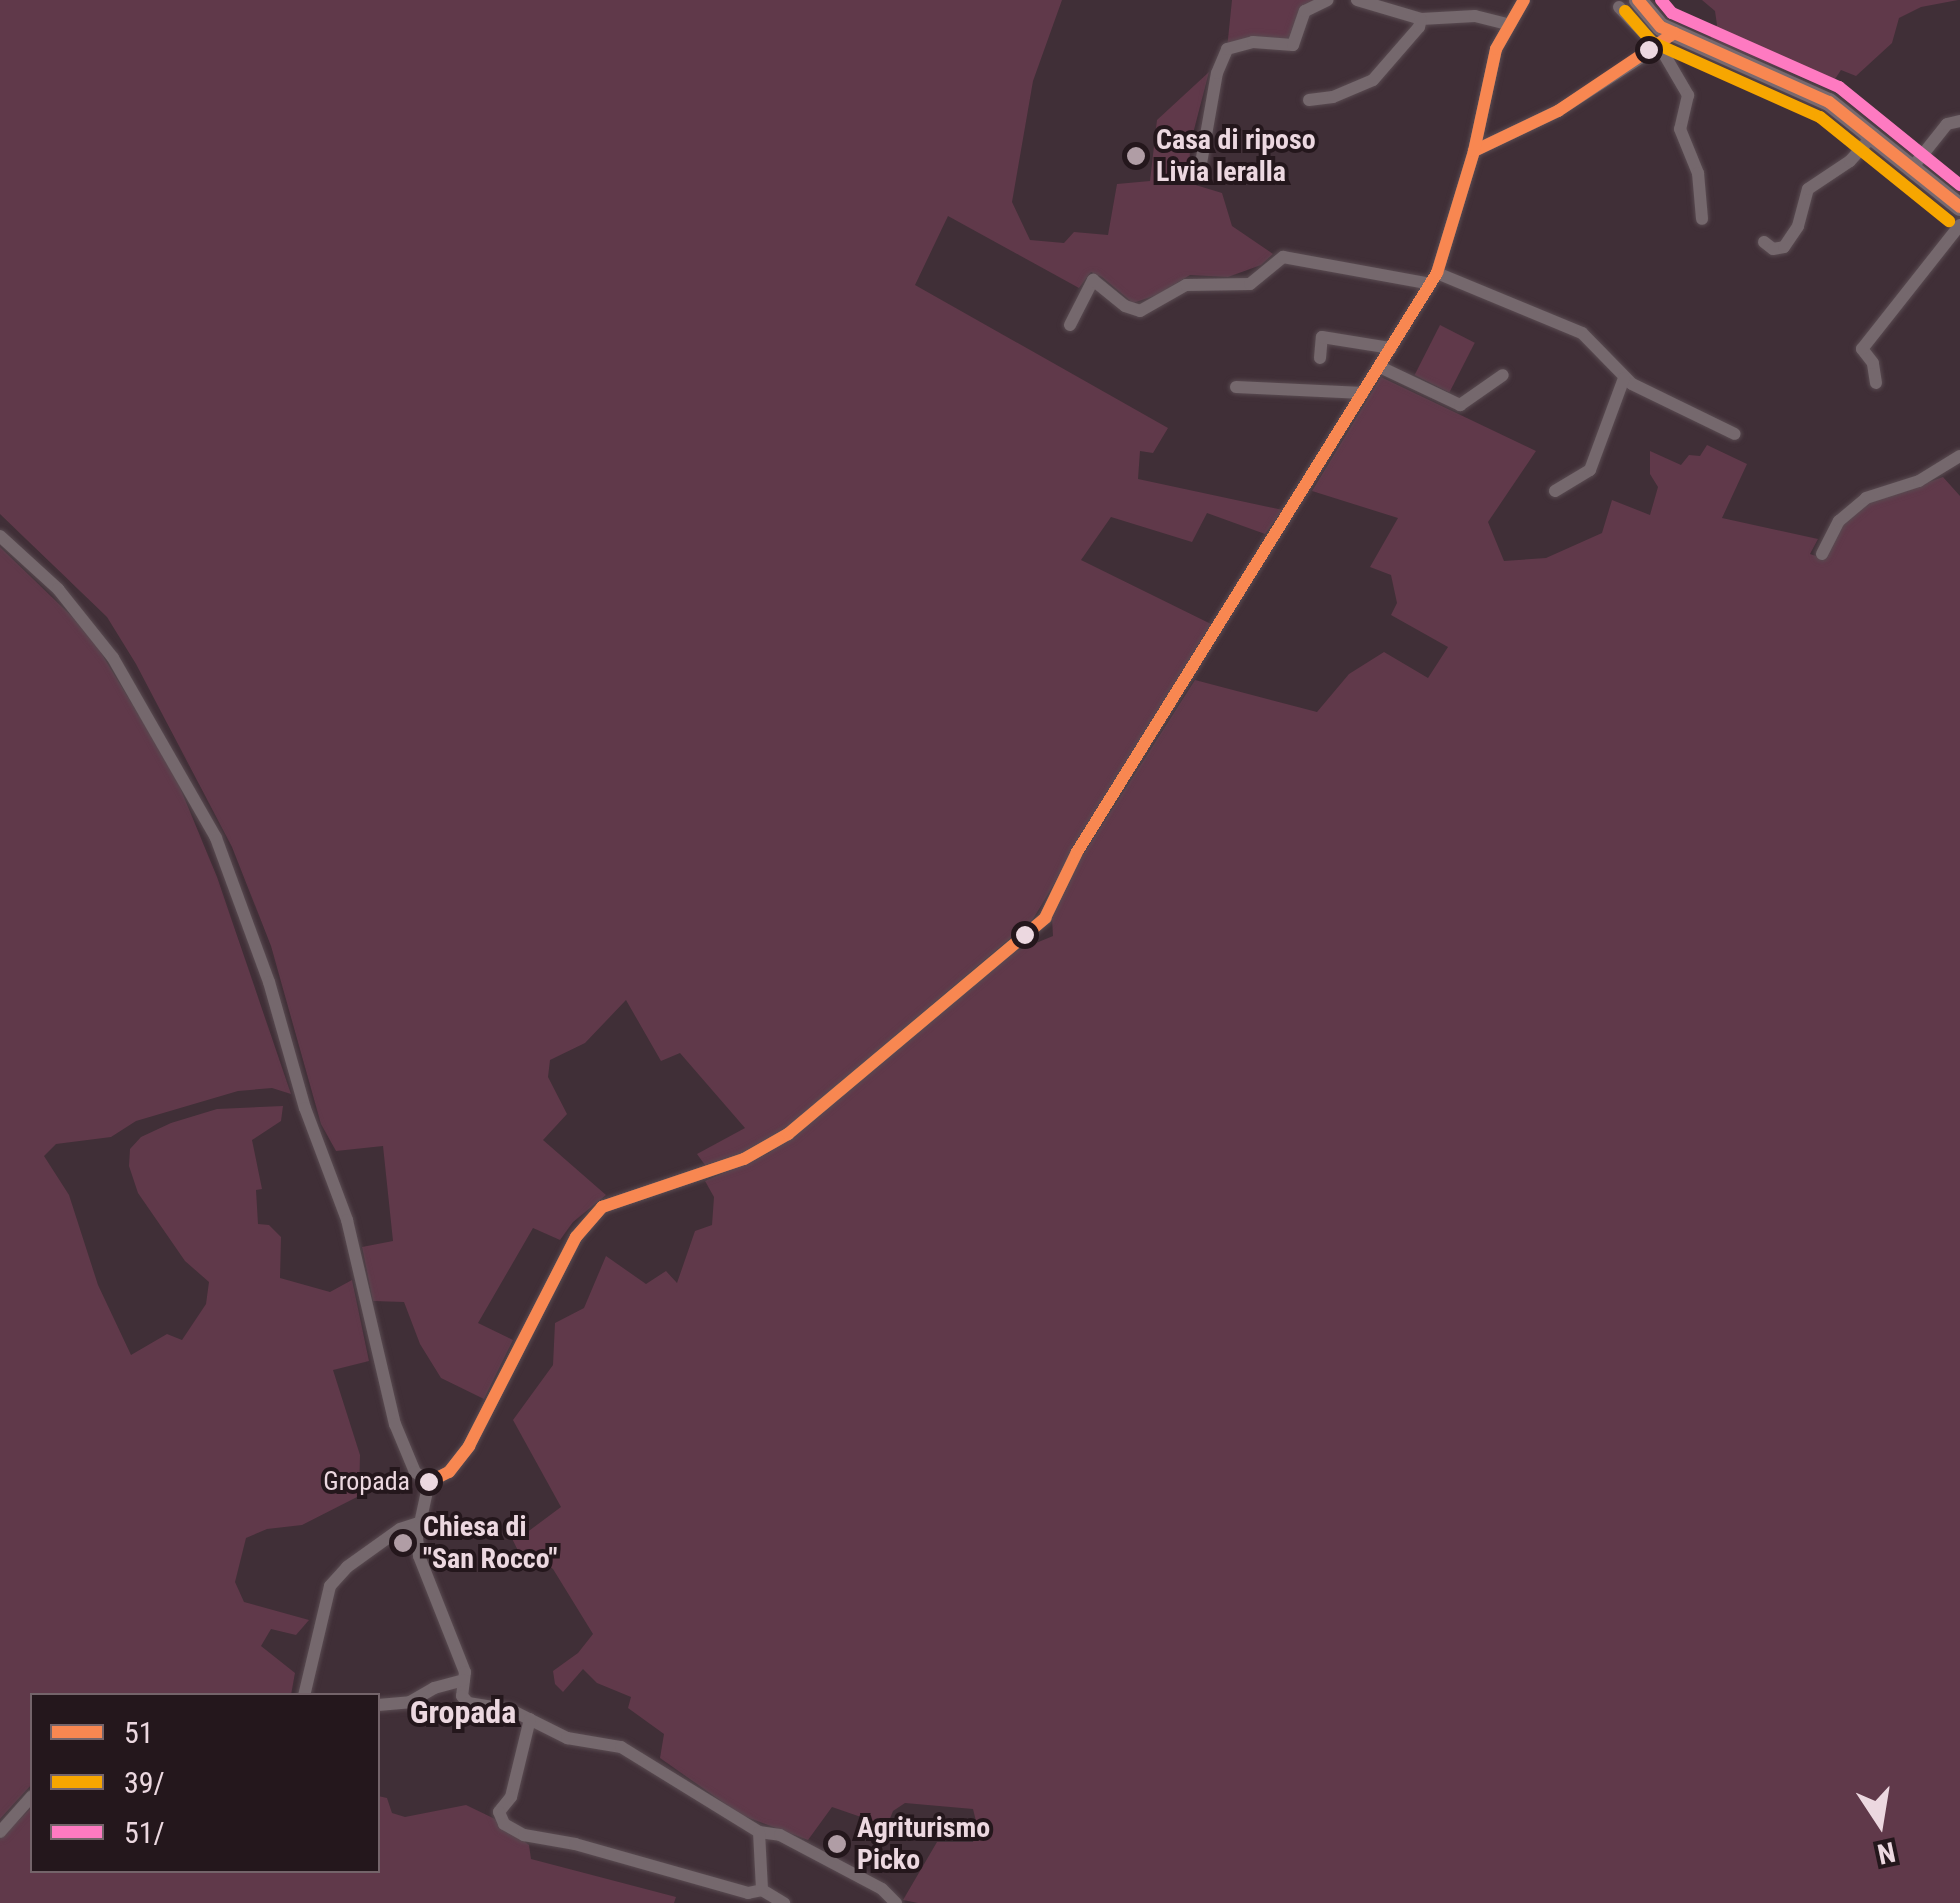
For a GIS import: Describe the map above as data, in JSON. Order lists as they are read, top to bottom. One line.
{"districts":["Gropada"],"places":["Casa di riposo Livia Ieralla","Gropada","Chiesa di \"San Rocco\"","Agriturismo Picko"],"lines":["transit line 51","transit line 51/","transit line 39/"],"legend":["51","39/","51/"],"north":"bottom"}
